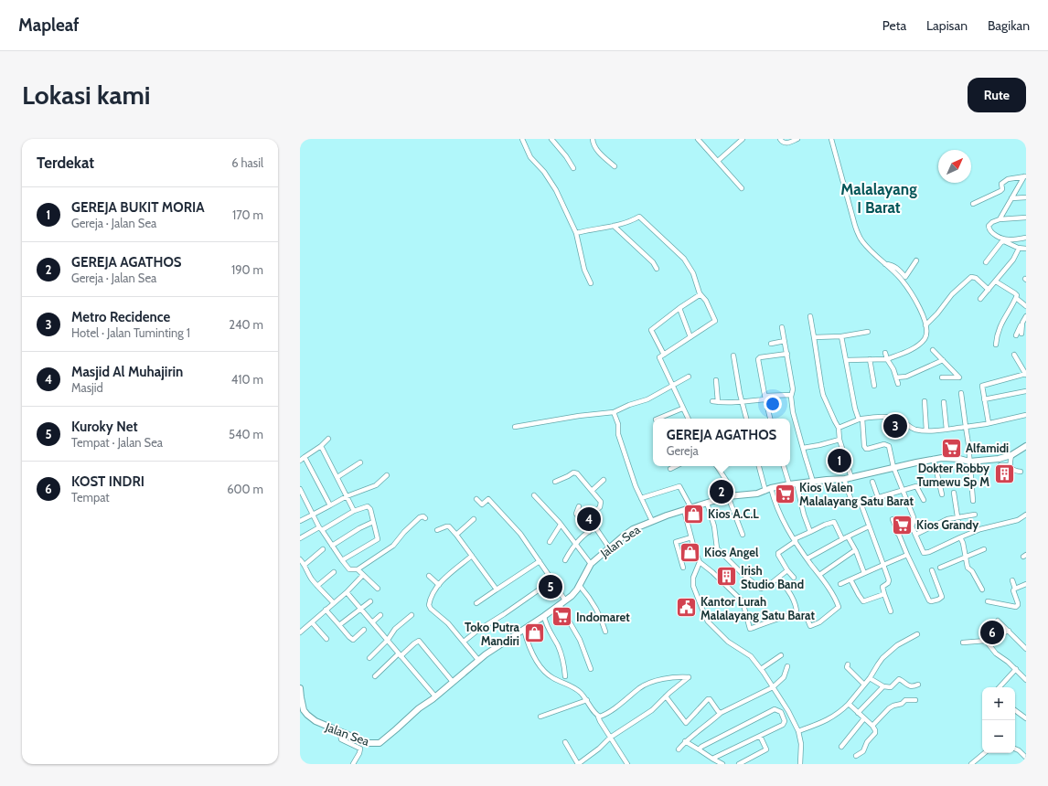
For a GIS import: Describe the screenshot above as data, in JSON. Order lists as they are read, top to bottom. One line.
{"streets":{"main road":["Jalan Sea"]},"districts":["Malalayang I Barat"],"places":{"supermarket":["Alfamidi","Kios Valen Malalayang Satu Barat","Kios Grandy","Indomaret"],"building":["Dokter Robby Tumewu Sp M","Irish Studio Band"],"shop":["Kios A.C.L","Kios Angel","Toko Putra Mandiri"],"public building":["Kantor Lurah Malalayang Satu Barat"]},"north":"top right","page":{"header":"Mapleaf","nav":["Peta","Lapisan","Bagikan"],"buttons":"Rute","title":"Lokasi kami","heading":["Terdekat","6 hasil"],"list":[{"mark":"1","name":"GEREJA BUKIT MORIA","note":"Gereja · Jalan Sea","value":"170 m"},{"mark":"2","name":"GEREJA AGATHOS","note":"Gereja · Jalan Sea","value":"190 m"},{"mark":"3","name":"Metro Recidence","note":"Hotel · Jalan Tuminting 1","value":"240 m"},{"mark":"4","name":"Masjid Al Muhajirin","note":"Masjid","value":"410 m"},{"mark":"5","name":"Kuroky Net","note":"Tempat · Jalan Sea","value":"540 m"},{"mark":"6","name":"KOST INDRI","note":"Tempat","value":"600 m"}],"pins":["3","1","2","4","5","6"],"popup":["GEREJA AGATHOS","Gereja"],"map_buttons":["+","−"]}}
